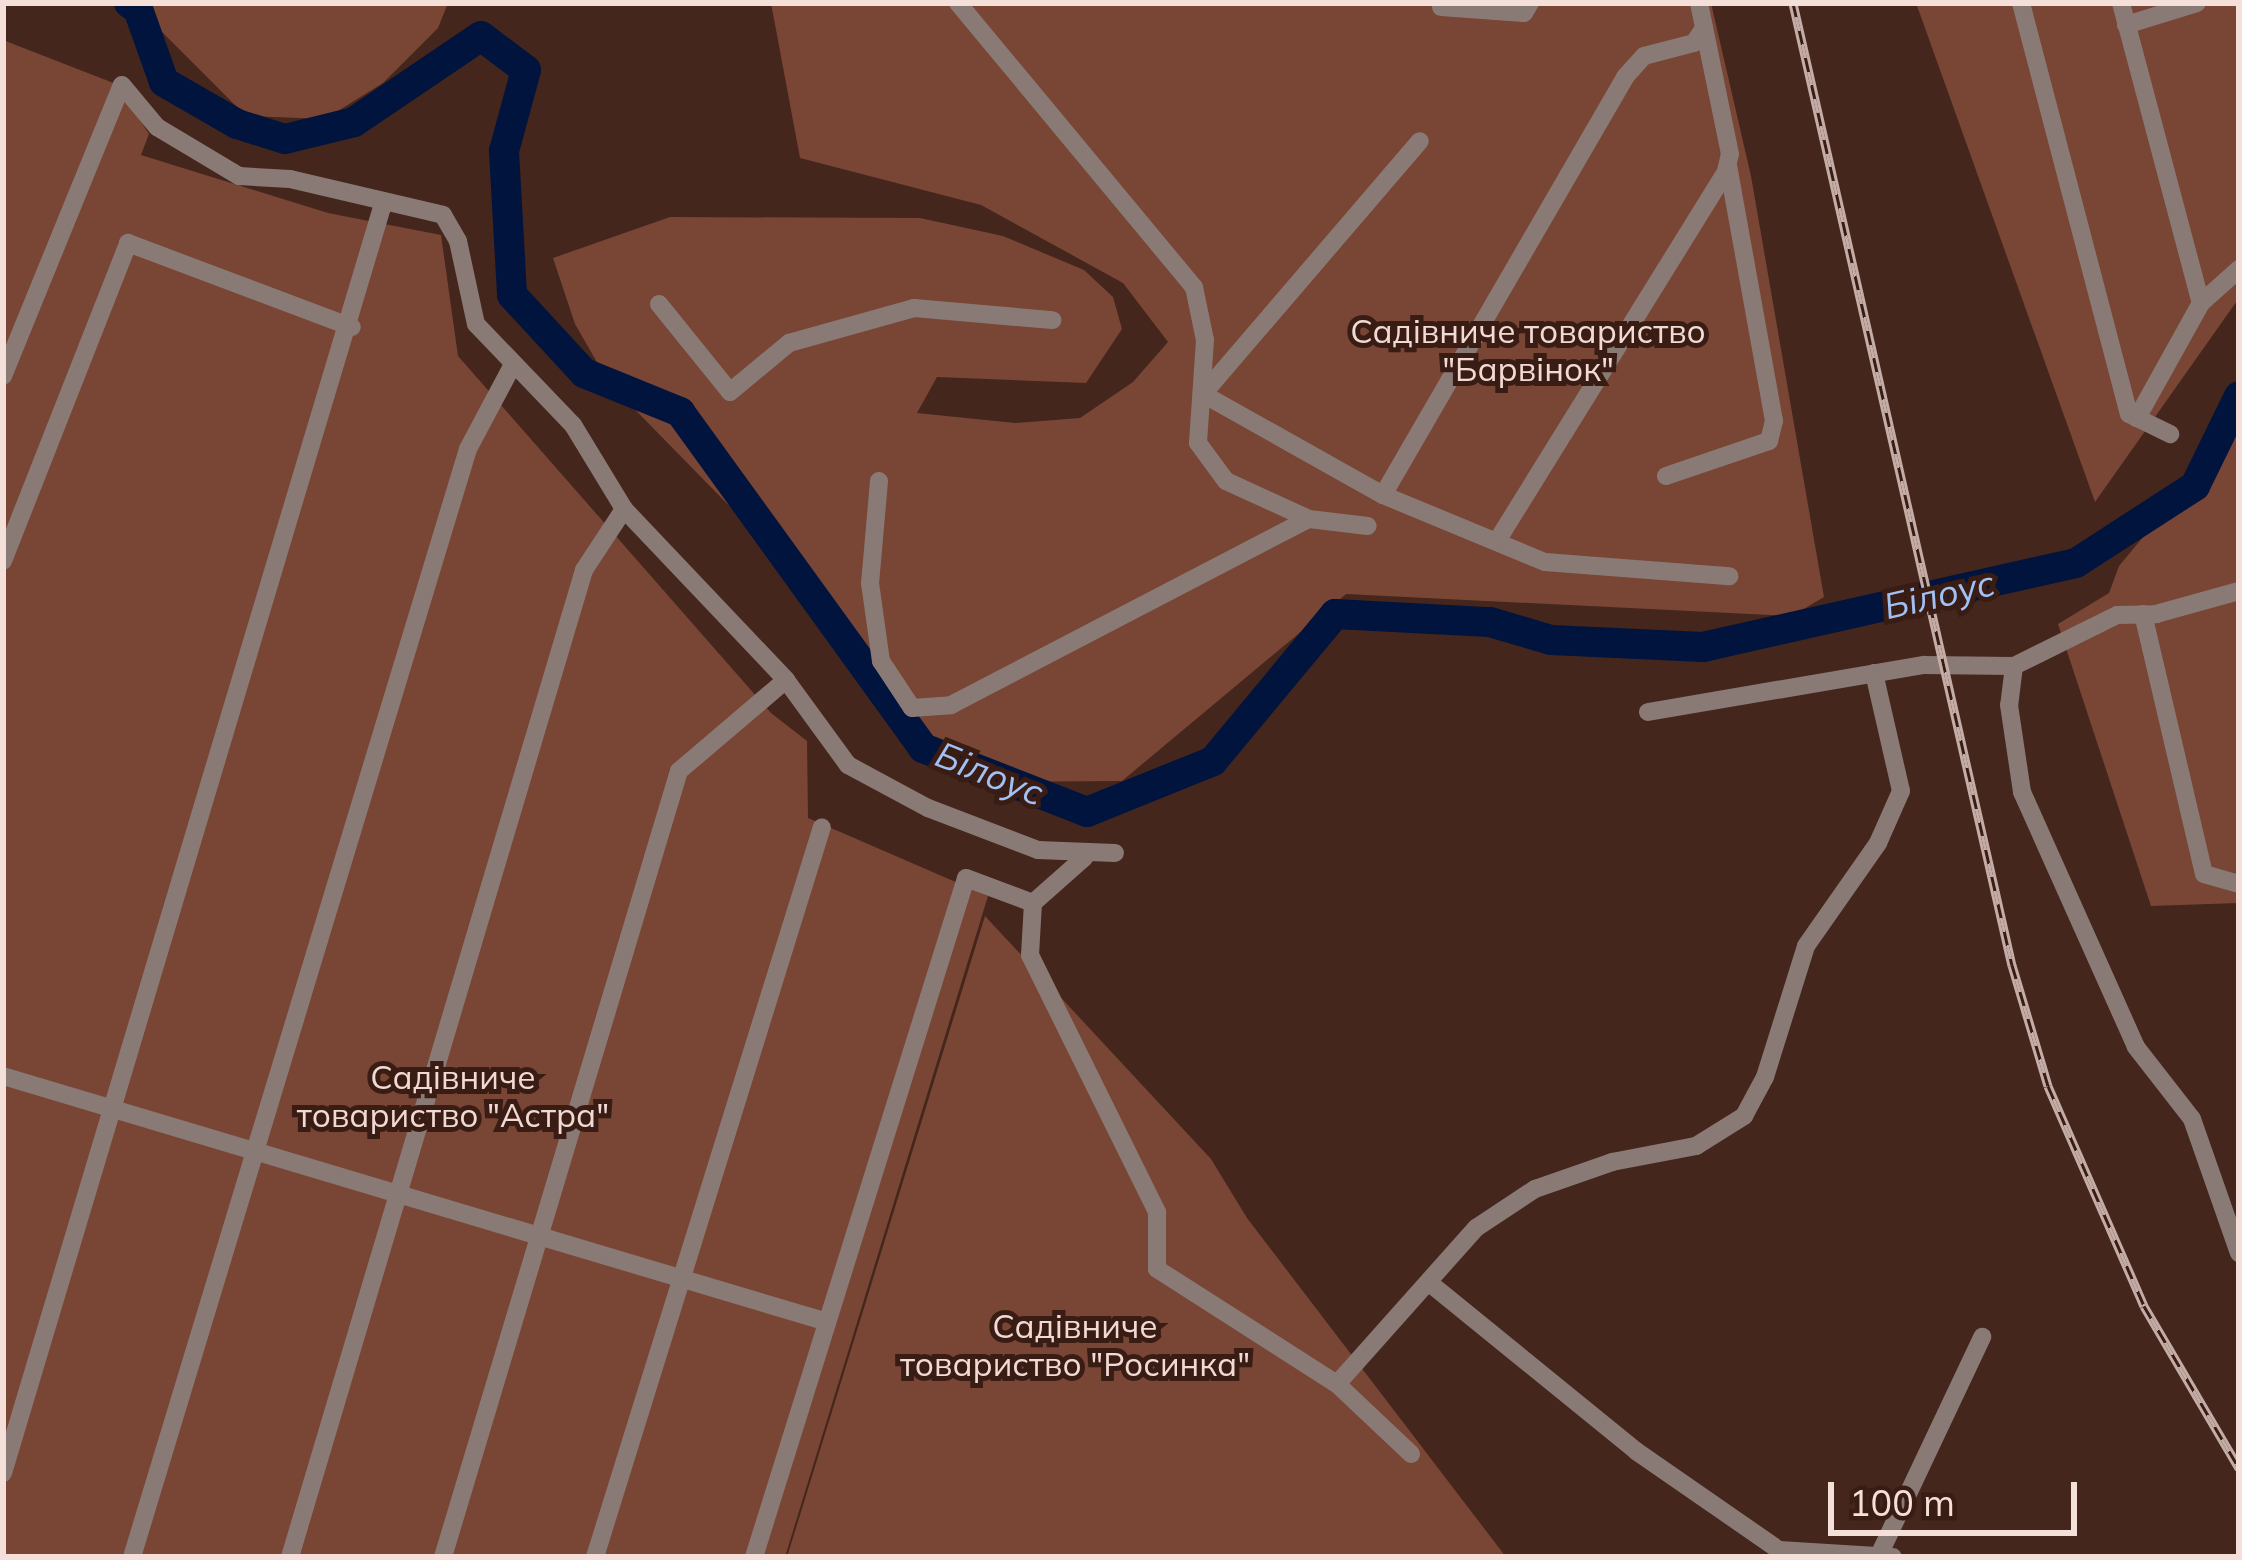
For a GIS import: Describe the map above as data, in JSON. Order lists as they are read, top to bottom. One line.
{"water":["Білоус"],"parks":["Садівниче товариство \"Барвінок\"","Садівниче товариство \"Астра\"","Садівниче товариство \"Росинка\""],"scale_bar":"100 m"}
